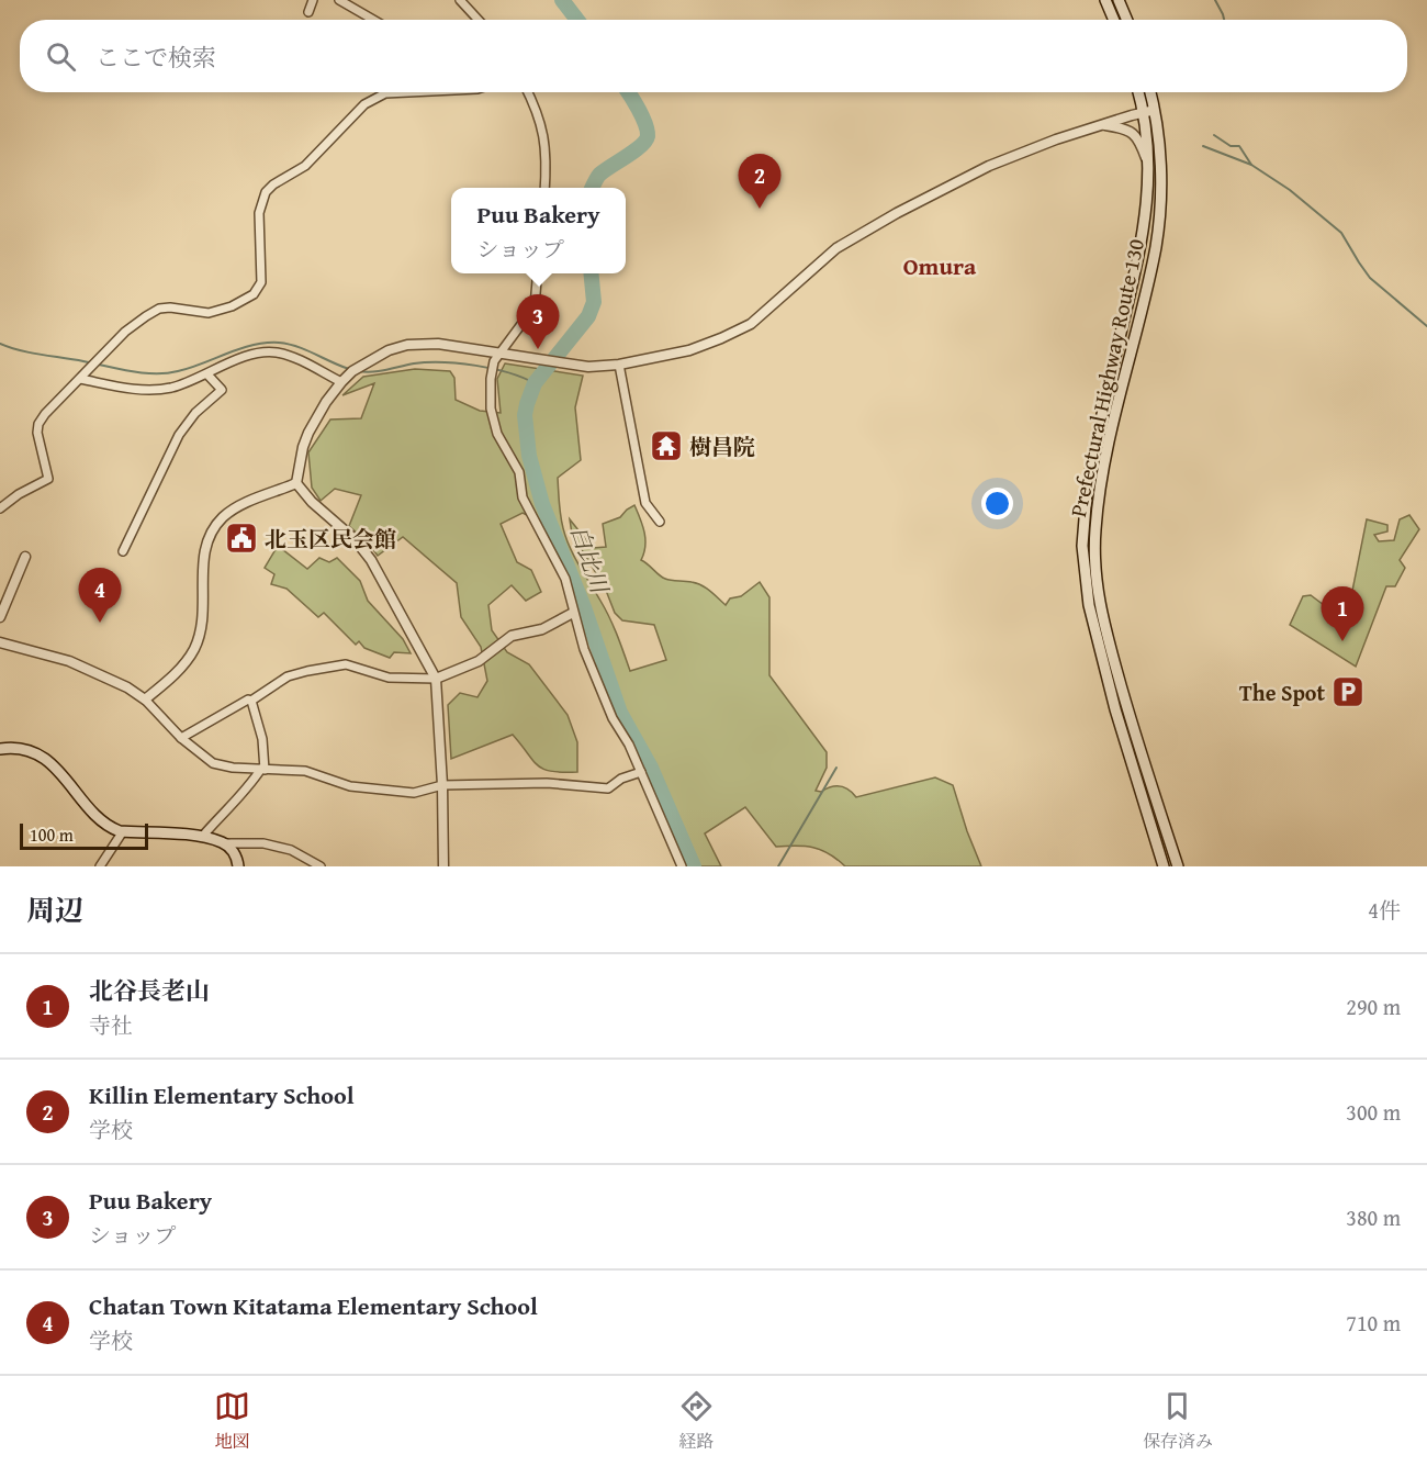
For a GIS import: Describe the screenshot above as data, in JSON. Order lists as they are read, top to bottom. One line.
{"streets":{"main road":["Prefectural Highway Route 130"]},"districts":["Omura"],"water":["白比川"],"places":{"temple":["樹昌院"],"public building":["北玉区民会館"],"parking":["The Spot"]},"scale_bar":"100 m","page":{"search":"ここで検索","pins":["2","3","4","1"],"popup":["Puu Bakery","ショップ"],"scale":"100 m","heading":["周辺","4件"],"list":[{"mark":"1","name":"北谷長老山","note":"寺社","value":"290 m"},{"mark":"2","name":"Killin Elementary School","note":"学校","value":"300 m"},{"mark":"3","name":"Puu Bakery","note":"ショップ","value":"380 m"},{"mark":"4","name":"Chatan Town Kitatama Elementary School","note":"学校","value":"710 m"}],"nav":["地図","経路","保存済み"]}}
